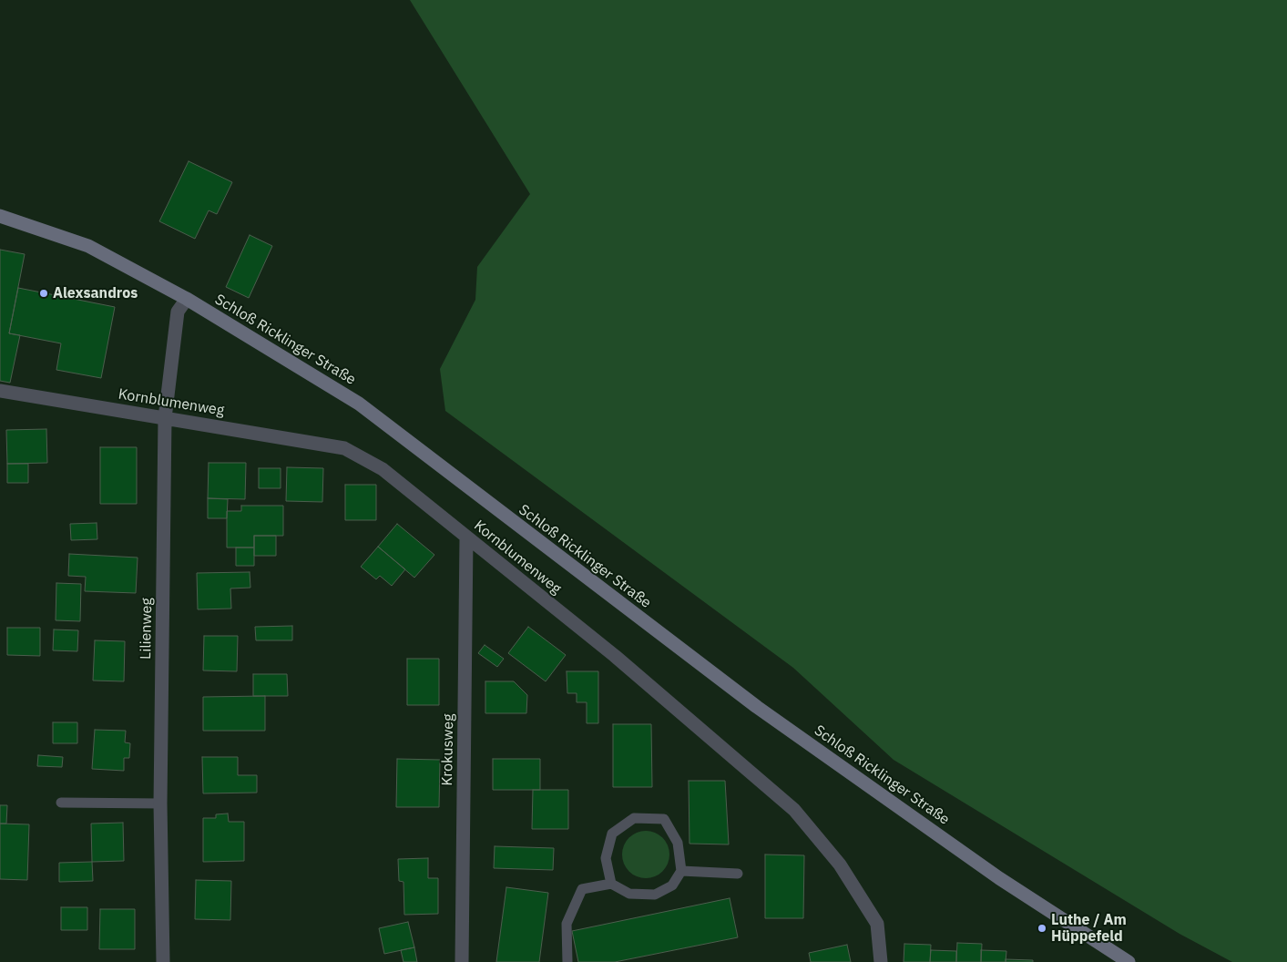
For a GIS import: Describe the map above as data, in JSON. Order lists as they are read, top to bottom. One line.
{"streets":{"street":["Schloß Ricklinger Straße","Kornblumenweg","Lilienweg","Krokusweg"]},"crossings":[["Schloß Ricklinger Straße","Lilienweg"],["Kornblumenweg","Lilienweg"],["Kornblumenweg","Krokusweg"]],"places":["Alexsandros","Luthe / Am Hüppefeld"]}
